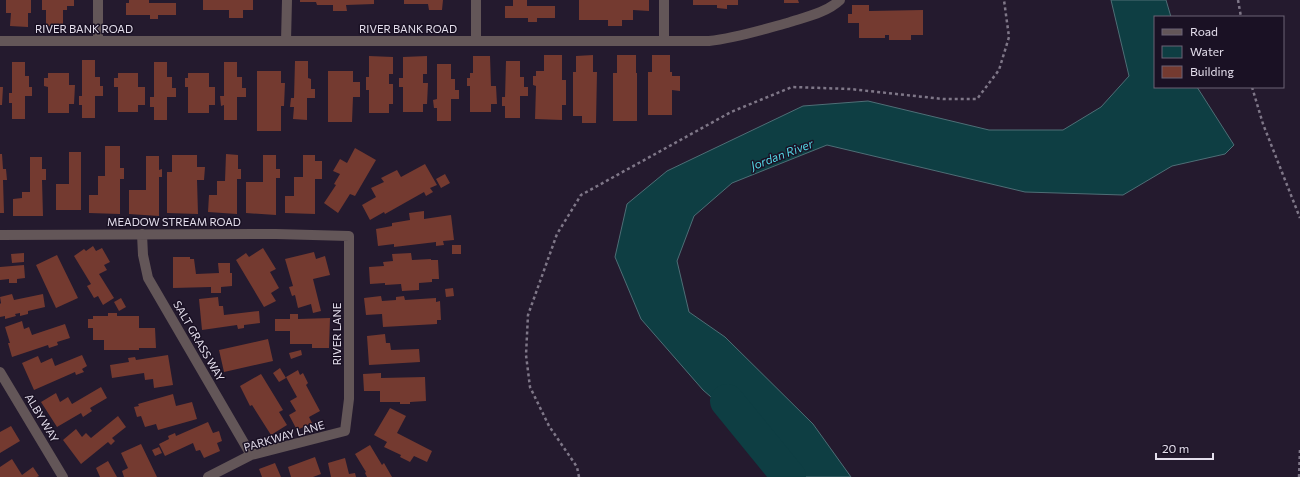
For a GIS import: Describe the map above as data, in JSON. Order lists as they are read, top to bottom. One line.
{"streets":{"street":["RIVER BANK ROAD","MEADOW STREAM ROAD","RIVER LANE","SALT GRASS WAY","ALBY WAY","PARKWAY LANE"]},"crossings":[["MEADOW STREAM ROAD","RIVER LANE"],["MEADOW STREAM ROAD","SALT GRASS WAY"],["RIVER LANE","PARKWAY LANE"],["SALT GRASS WAY","PARKWAY LANE"]],"water":["Jordan River"],"legend":["Road","Water","Building"],"scale_bar":"20 m"}
